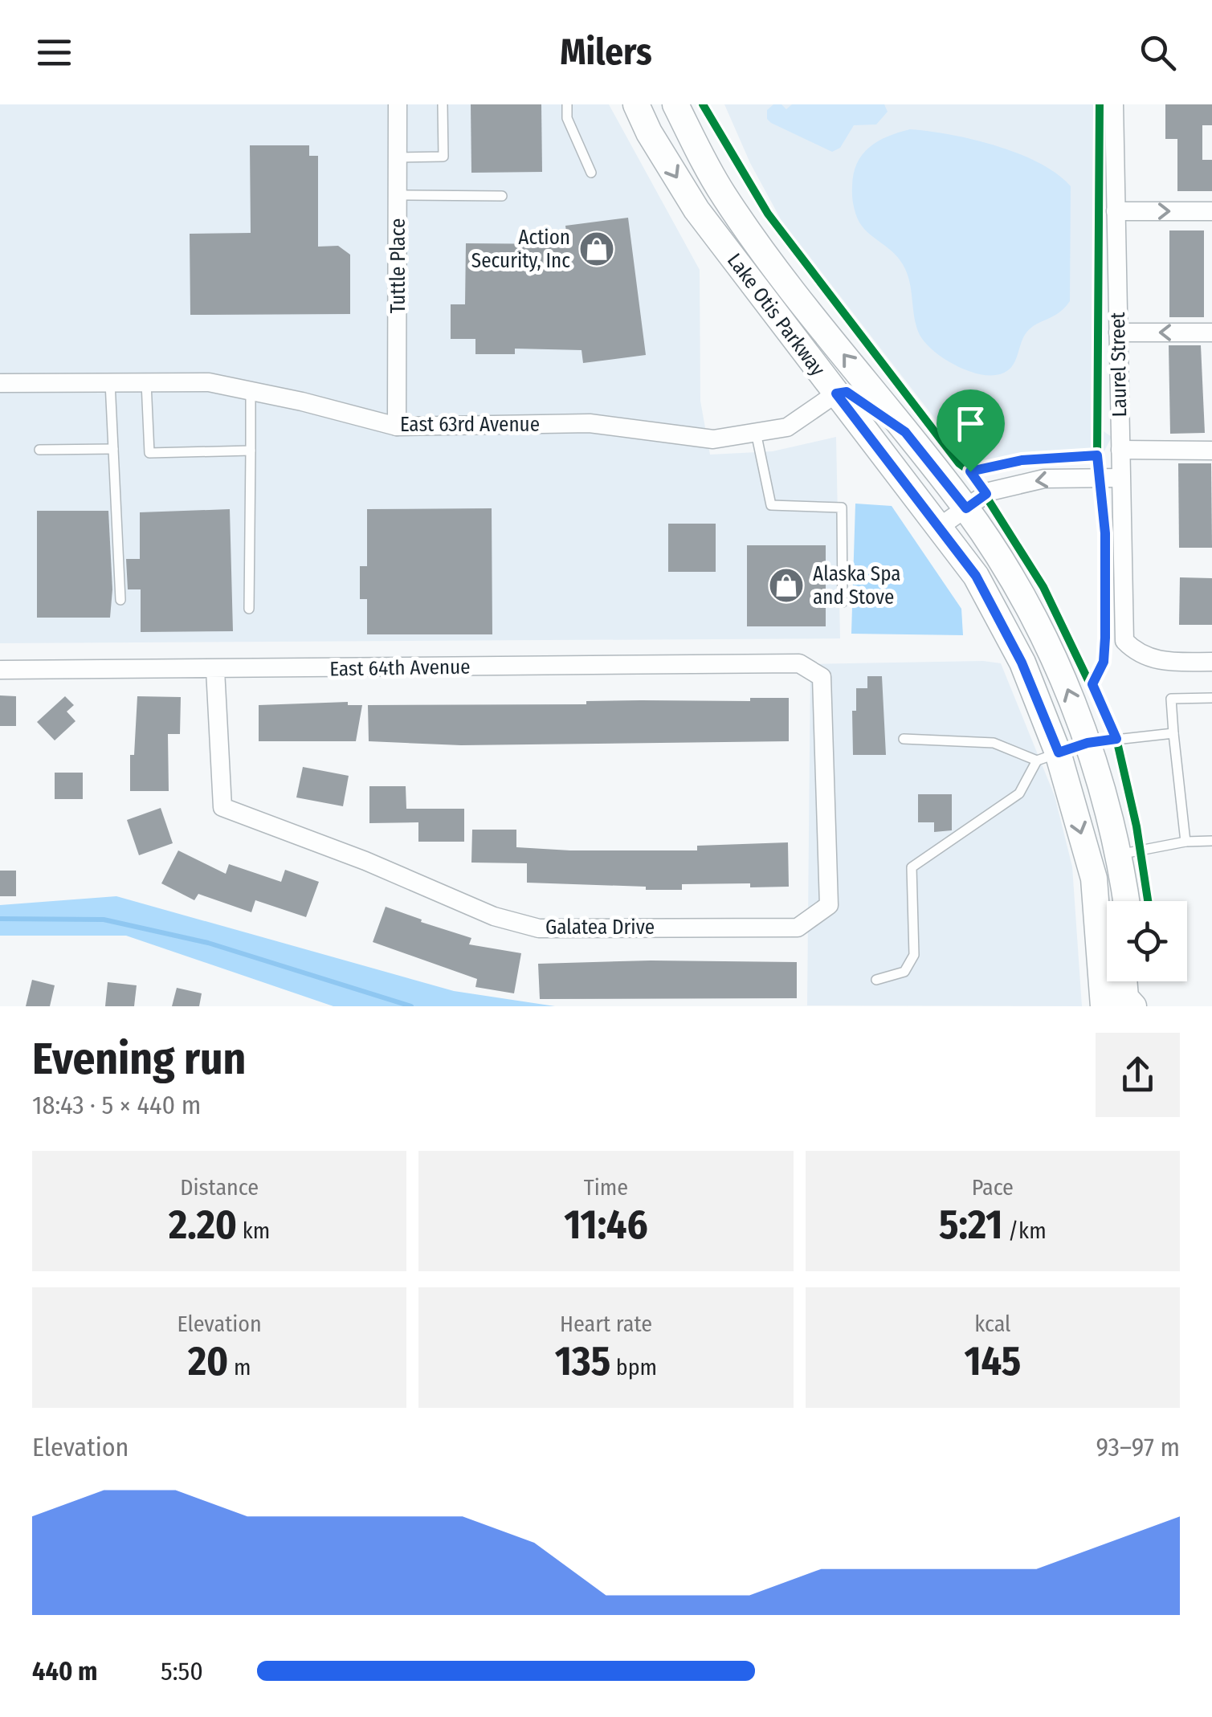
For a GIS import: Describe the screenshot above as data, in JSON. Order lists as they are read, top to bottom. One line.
{"streets":{"main road":["Lake Otis Parkway"],"street":["Tuttle Place","Laurel Street","East 63rd Avenue","East 64th Avenue","Galatea Drive"]},"crossings":[["Tuttle Place","East 63rd Avenue"],["Lake Otis Parkway","East 63rd Avenue"],["East 64th Avenue","Galatea Drive"]],"places":{"shop":["Action Security, Inc","Alaska Spa and Stove"]},"page":{"header":"Milers","heading":["Evening run","18:43 · 5 × 440 m"],"stats":[["Distance","2.20 km"],["Time","11:46"],["Pace","5:21 /km"],["Elevation","20 m"],["Heart rate","135 bpm"],["kcal","145"]],"chart":["Elevation","93–97 m"],"list":[{"name":"440 m","note":"5:50"}]}}
